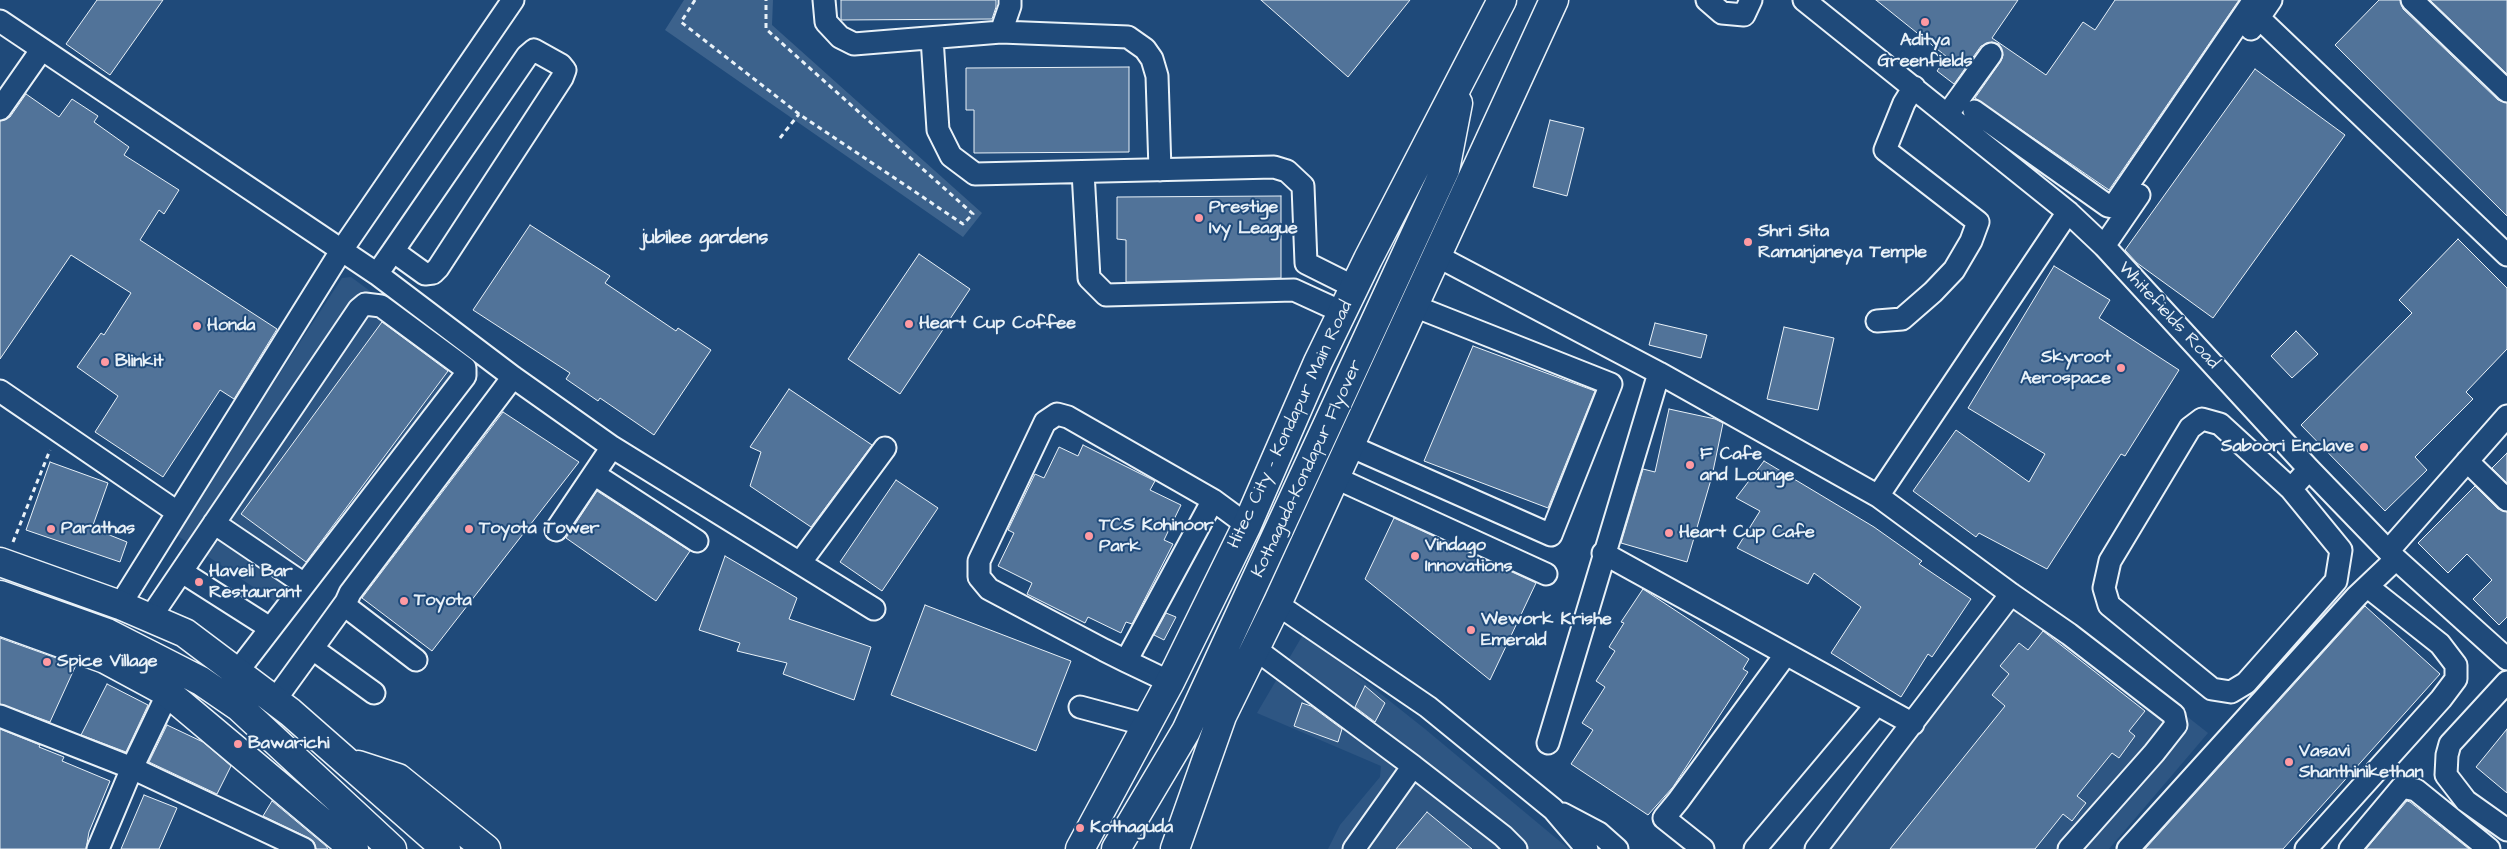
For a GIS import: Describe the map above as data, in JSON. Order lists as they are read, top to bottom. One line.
{"streets":{"main road":["Hitec City - Kondapur Main Road","Kothaguda-Kondapur Flyover"],"street":["Whitefields Road"]},"crossings":[["Hitec City - Kondapur Main Road","Kothaguda-Kondapur Flyover"]],"districts":["jubilee gardens"],"places":["Aditya Greenfields","Prestige Ivy League","Shri Sita Ramanjaneya Temple","Heart Cup Coffee","Honda","Blinkit","Skyroot Aerospace","Saboori Enclave","F Cafe and Lounge","Parathas","Toyota Tower","Heart Cup Cafe","TCS Kohinoor Park","Vindago Innovations","Haveli Bar Restaurant","Toyota","Wework Krishe Emerald","Spice Village","Bawarichi","Vasavi Shanthinikethan","Kothaguda"]}
